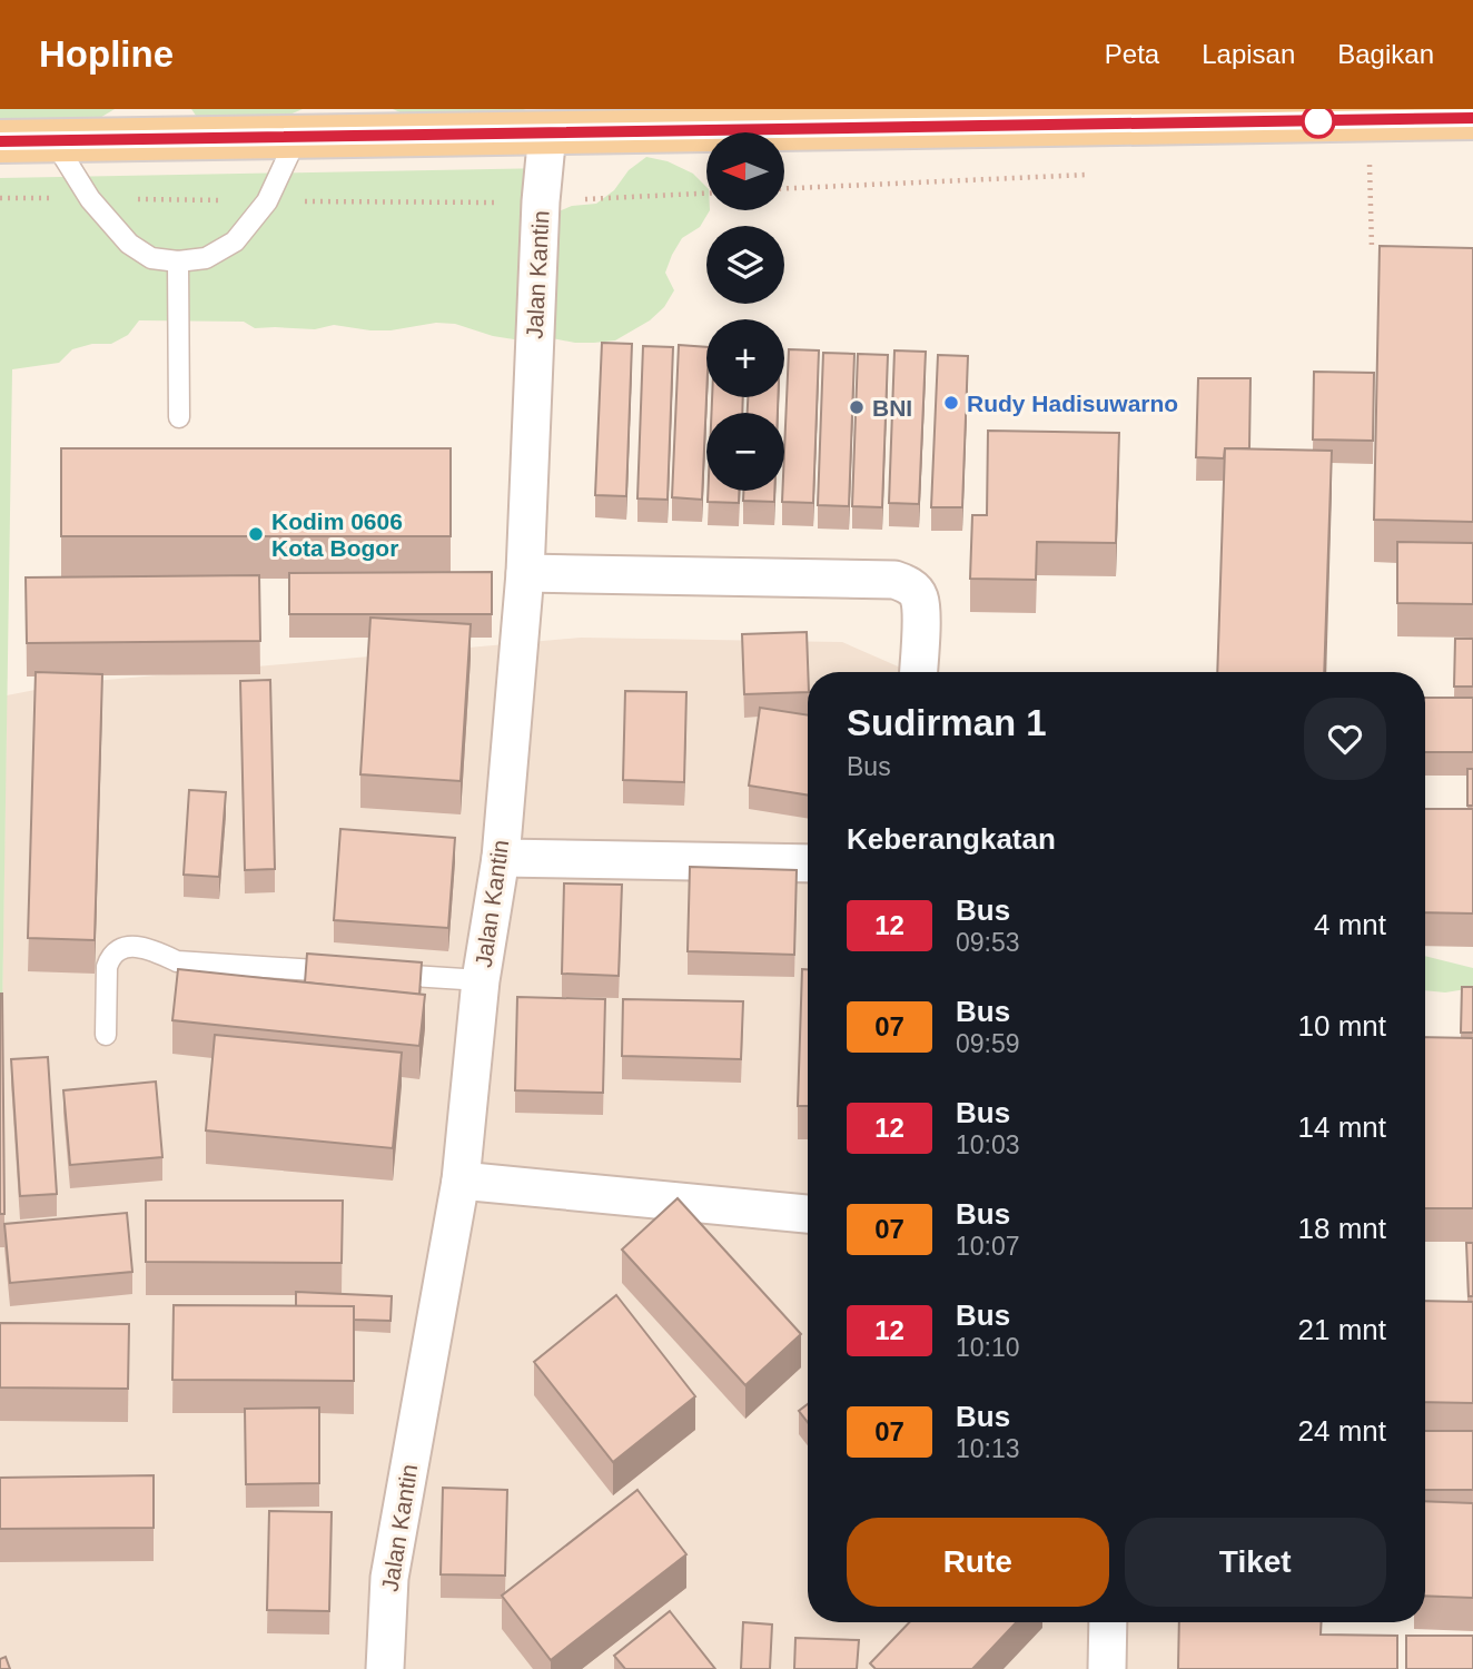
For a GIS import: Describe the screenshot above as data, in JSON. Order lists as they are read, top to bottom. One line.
{"streets":{"street":["Jalan Kantin"]},"places":["Rudy Hadisuwarno","BNI","Kodim 0606 Kota Bogor"],"lines":["bus line 12"],"north":"left","page":{"header":"Hopline","nav":["Peta","Lapisan","Bagikan"],"map_buttons":["+","−"],"heading":[["Sudirman 1","Bus"],"Keberangkatan"],"list":[{"mark":"12","name":"Bus","note":"09:53","value":"4 mnt"},{"mark":"07","name":"Bus","note":"09:59","value":"10 mnt"},{"mark":"12","name":"Bus","note":"10:03","value":"14 mnt"},{"mark":"07","name":"Bus","note":"10:07","value":"18 mnt"},{"mark":"12","name":"Bus","note":"10:10","value":"21 mnt"},{"mark":"07","name":"Bus","note":"10:13","value":"24 mnt"}],"buttons":["Rute","Tiket"]}}
